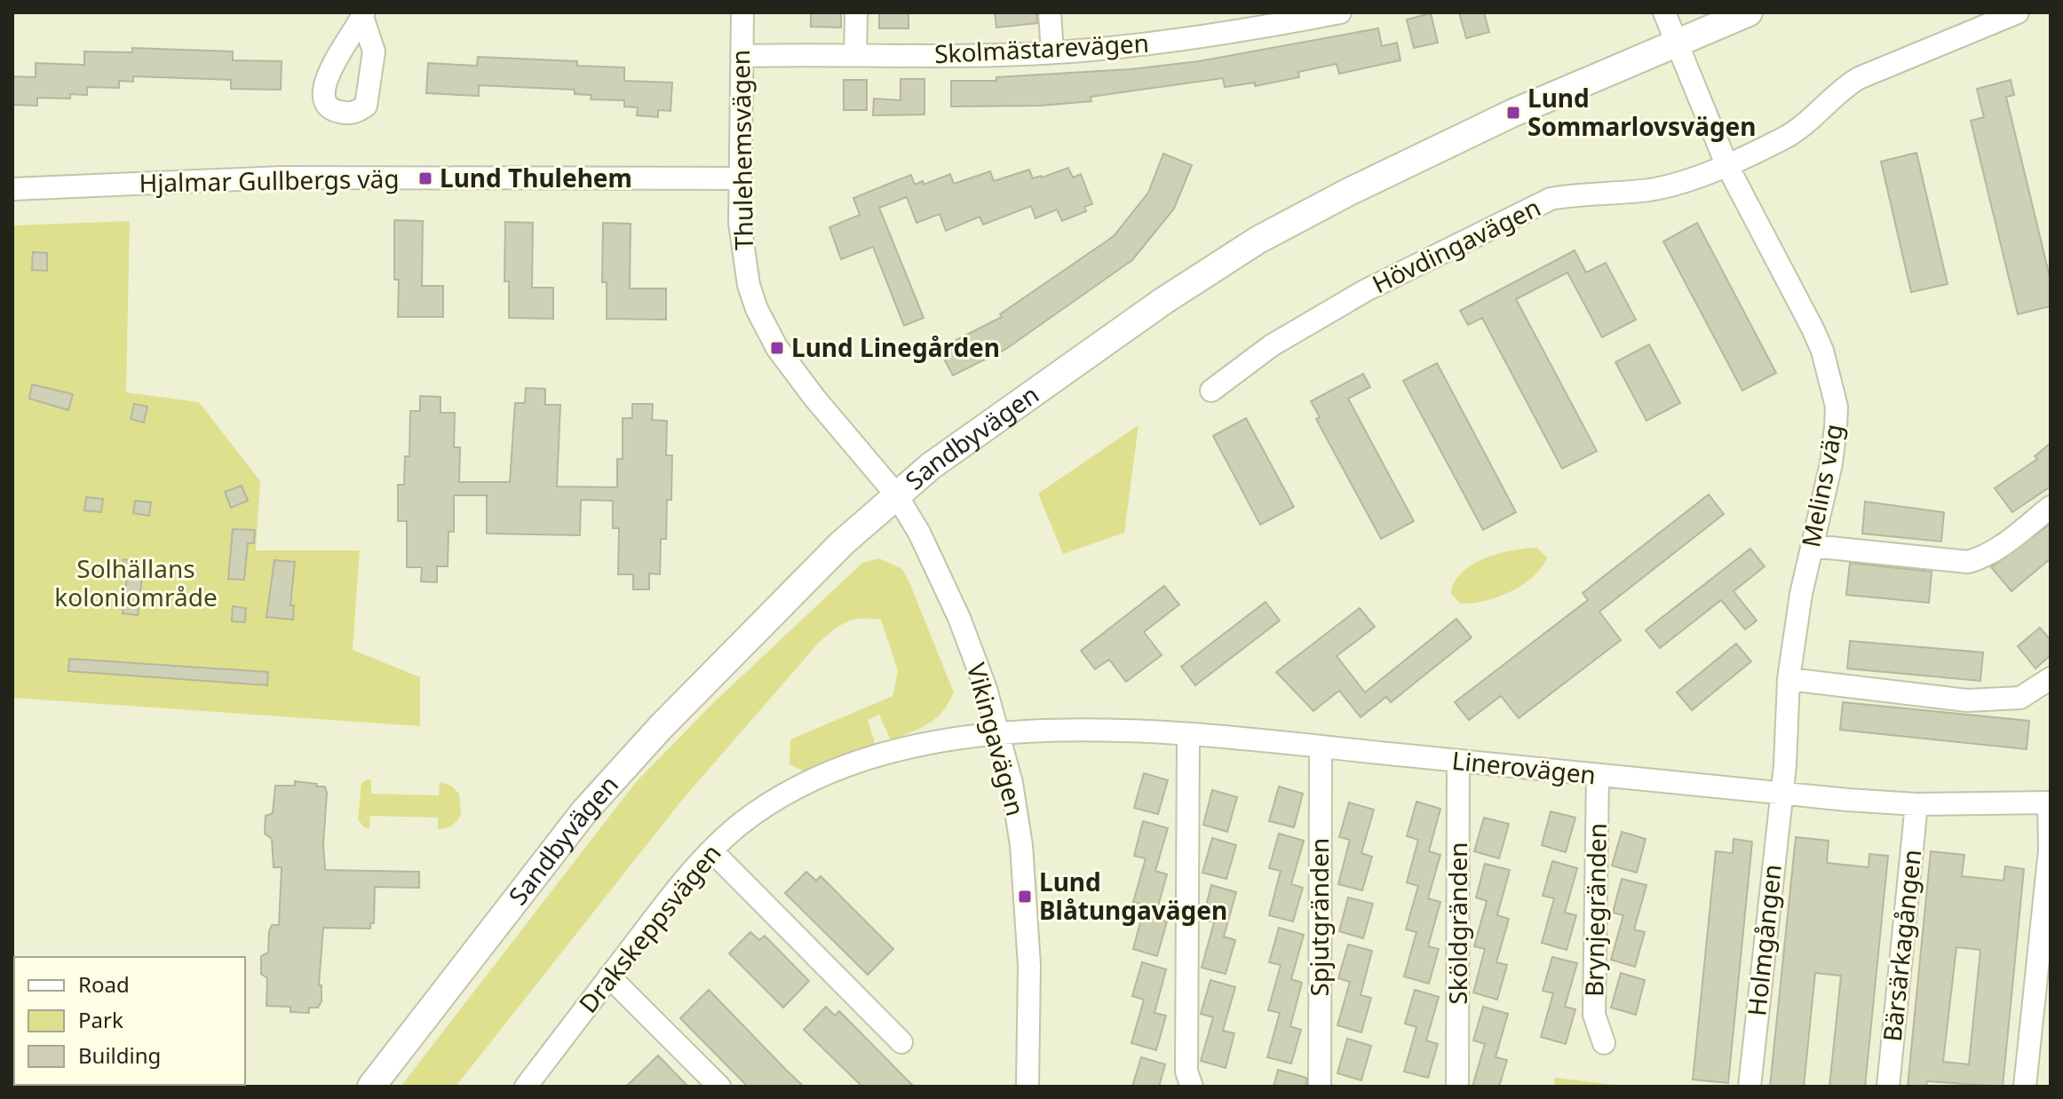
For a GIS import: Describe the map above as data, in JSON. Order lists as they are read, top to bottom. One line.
{"streets":{"main road":["Sandbyvägen"],"street":["Skolmästarevägen","Thulehemsvägen","Hjalmar Gullbergs väg","Hövdingavägen","Melins väg","Vikingavägen","Linerovägen","Brynjegränden","Spjutgränden","Sköldgränden","Drakskeppsvägen","Holmgången","Bärsärkagången"]},"crossings":[["Skolmästarevägen","Thulehemsvägen"],["Thulehemsvägen","Hjalmar Gullbergs väg"],["Thulehemsvägen","Sandbyvägen"],["Thulehemsvägen","Vikingavägen"],["Hövdingavägen","Melins väg"],["Sandbyvägen","Melins väg"],["Sandbyvägen","Vikingavägen"],["Melins väg","Linerovägen"],["Melins väg","Holmgången"],["Vikingavägen","Linerovägen"],["Vikingavägen","Drakskeppsvägen"],["Linerovägen","Brynjegränden"],["Linerovägen","Spjutgränden"],["Linerovägen","Sköldgränden"],["Linerovägen","Drakskeppsvägen"],["Linerovägen","Holmgången"],["Linerovägen","Bärsärkagången"]],"parks":["Solhällans koloniområde"],"places":{"transit":["Lund Sommarlovsvägen","Lund Thulehem","Lund Linegården","Lund Blåtungavägen"]},"legend":["Road","Park","Building"]}
